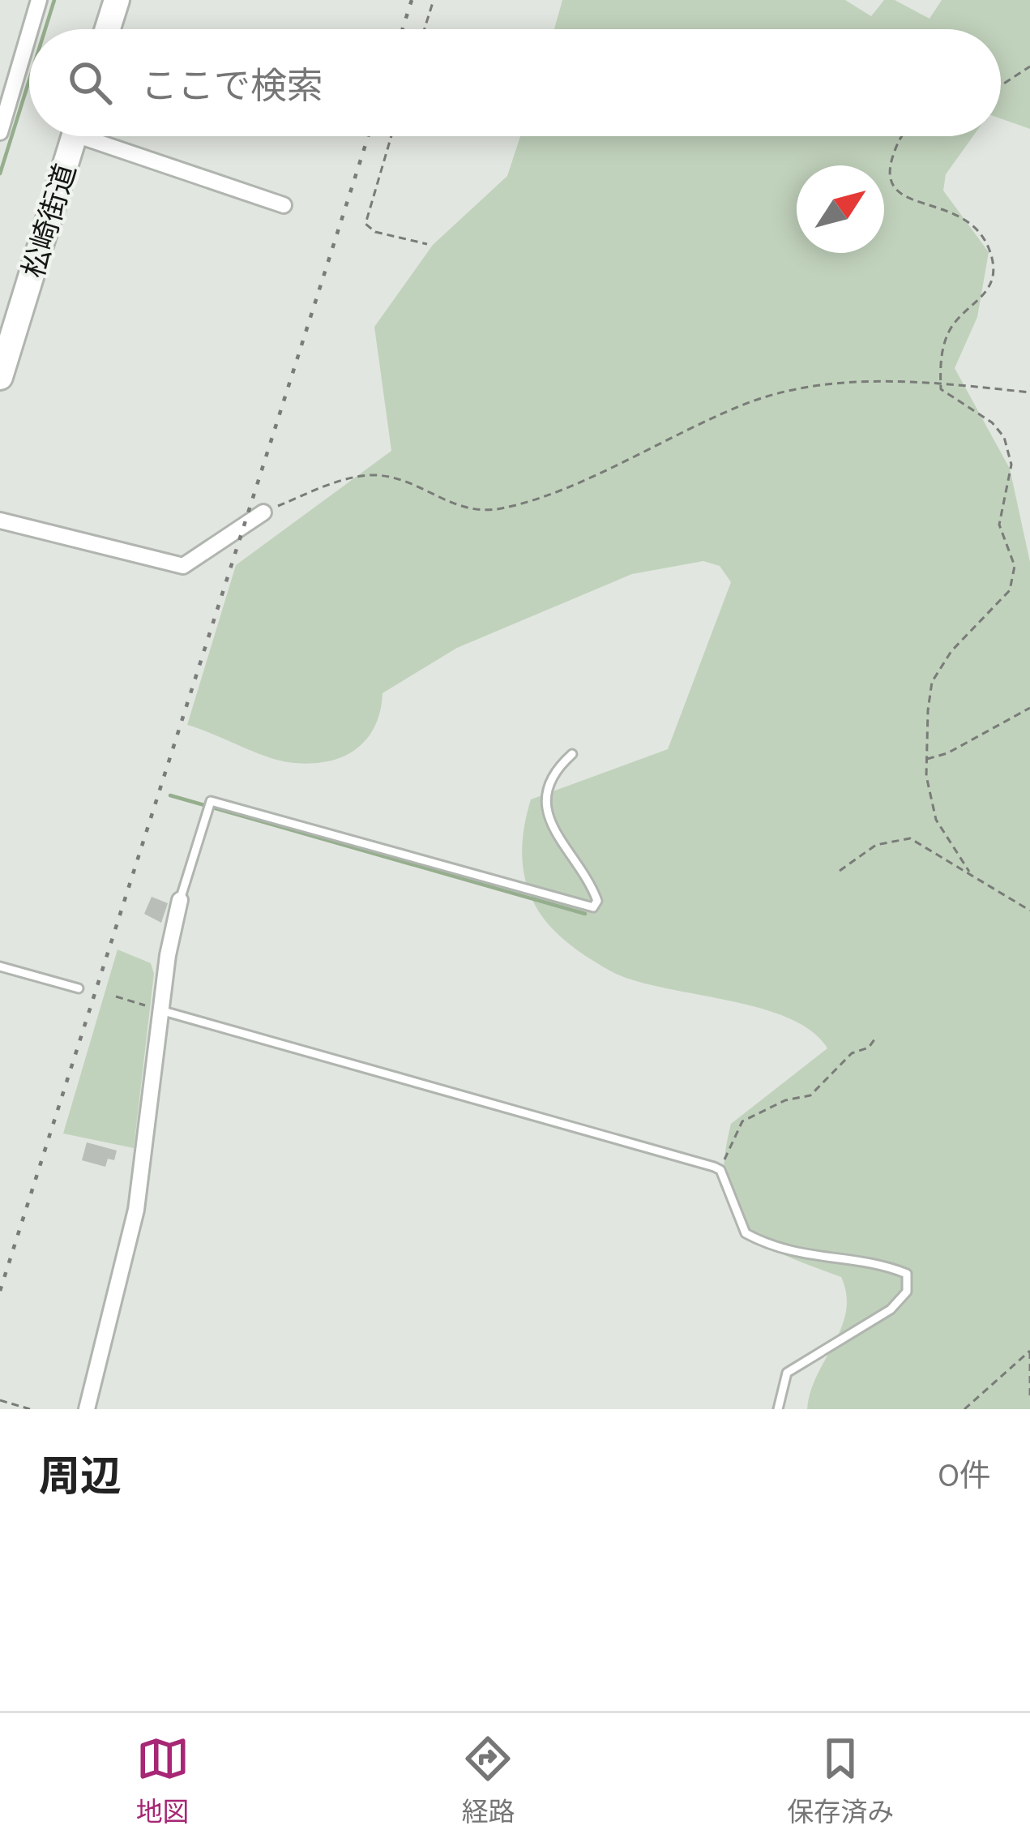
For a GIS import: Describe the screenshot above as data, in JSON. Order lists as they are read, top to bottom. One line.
{"streets":{"main road":["松崎街道"]},"north":"top right","page":{"search":"ここで検索","heading":["周辺","0件"],"nav":["地図","経路","保存済み"]}}
